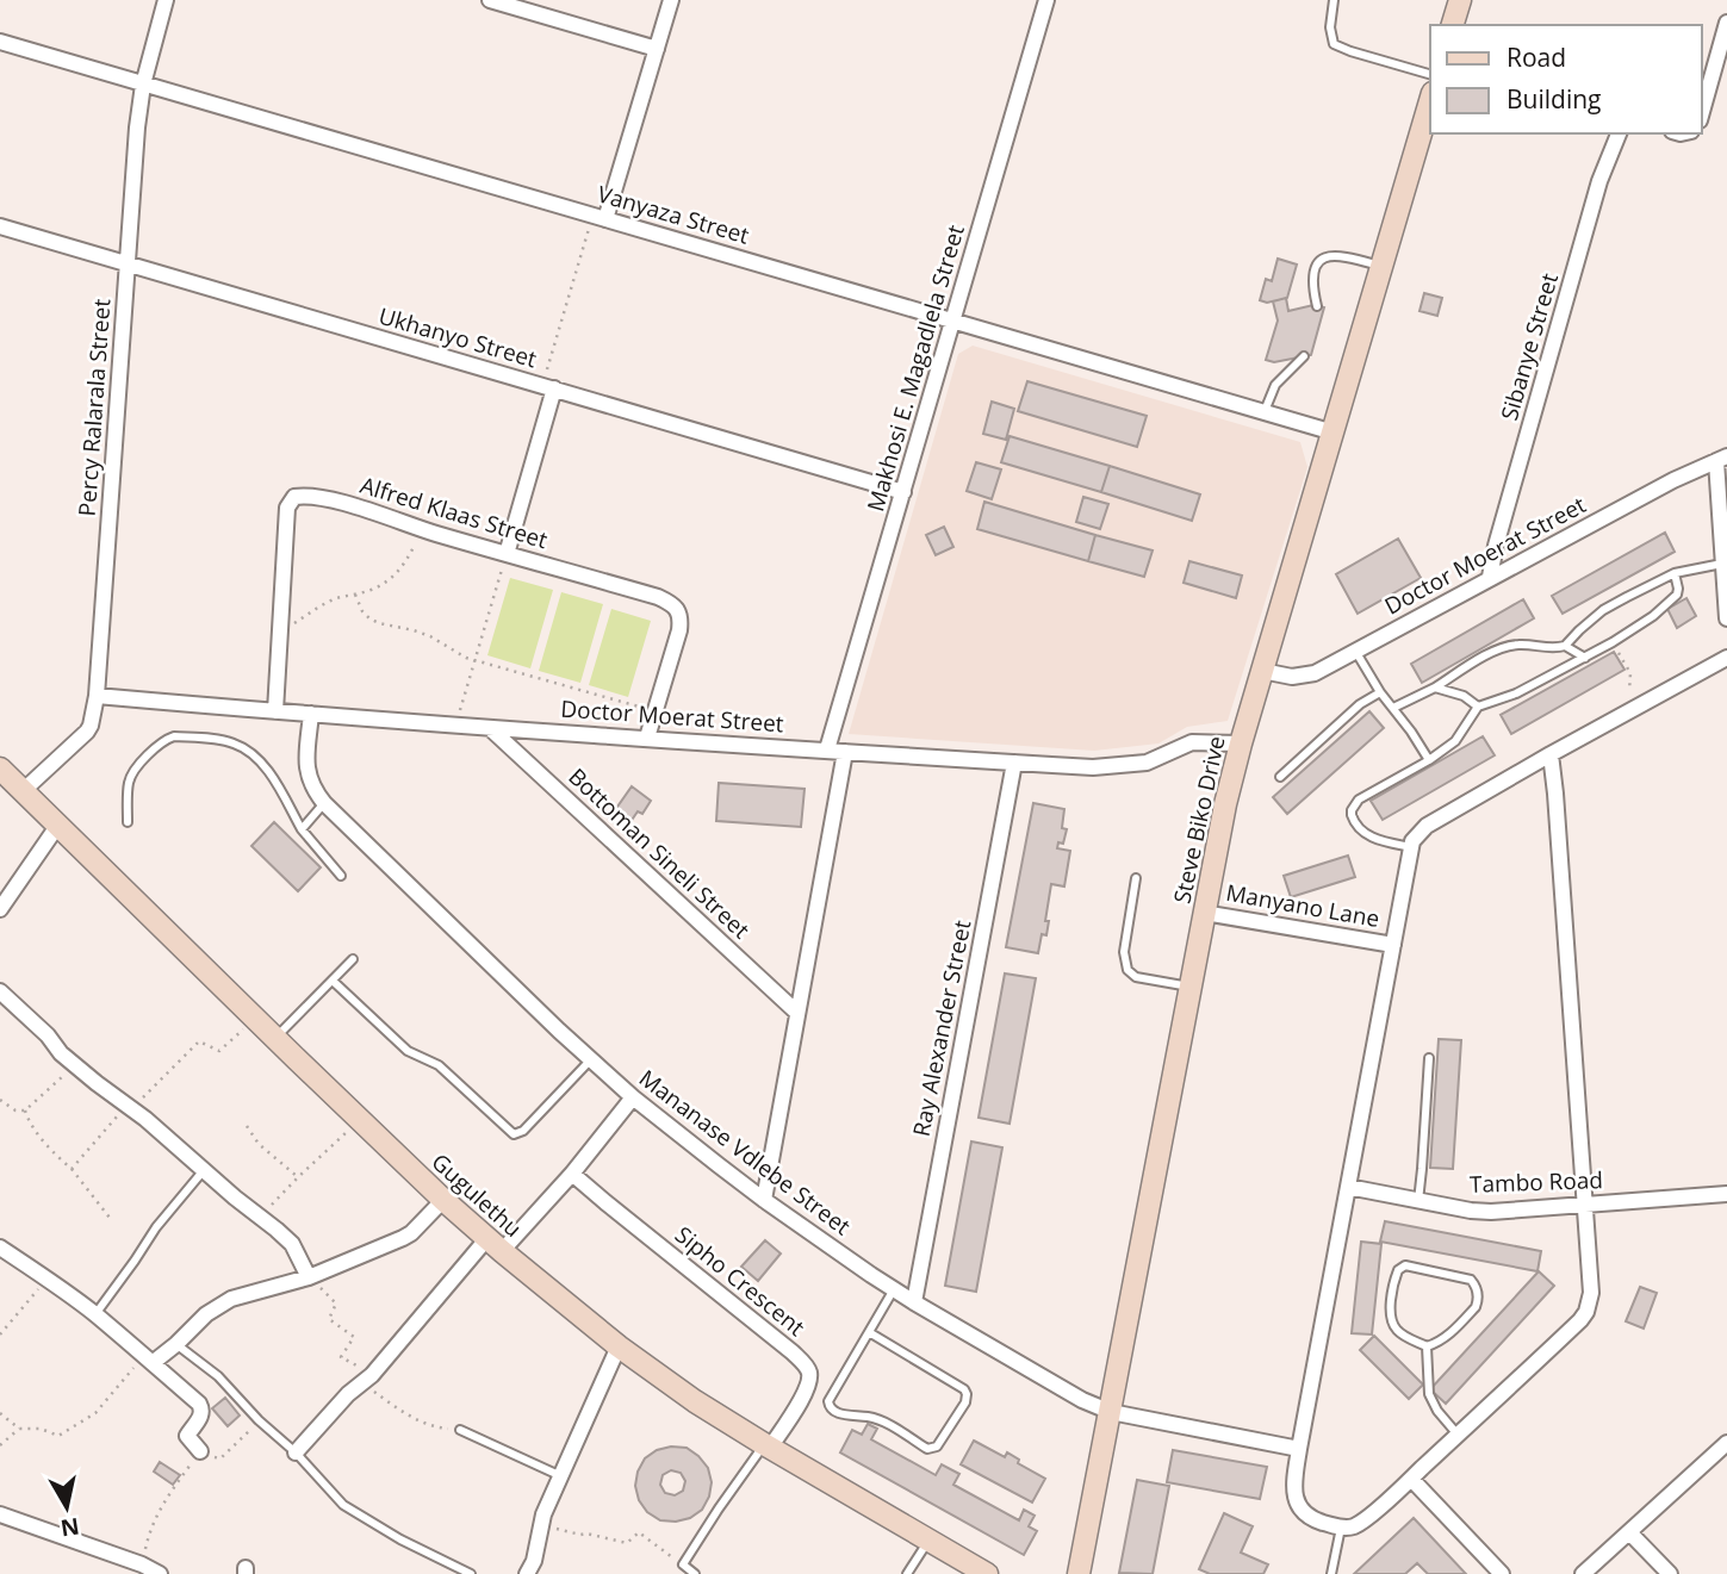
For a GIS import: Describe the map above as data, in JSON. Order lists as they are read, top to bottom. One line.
{"streets":{"main road":["Steve Biko Drive","Gugulethu"],"street":["Vanyaza Street","Ukhanyo Street","Sibanye Street","Makhosi E. Magadlela Street","Percy Ralarala Street","Alfred Klaas Street","Doctor Moerat Street","Bottoman Sineli Street","Manyano Lane","Ray Alexander Street","Mananase Vdlebe Street","Tambo Road","Sipho Crescent"]},"crossings":[["Vanyaza Street","Makhosi E. Magadlela Street"],["Vanyaza Street","Percy Ralarala Street"],["Vanyaza Street","Steve Biko Drive"],["Ukhanyo Street","Makhosi E. Magadlela Street"],["Ukhanyo Street","Percy Ralarala Street"],["Sibanye Street","Doctor Moerat Street"],["Makhosi E. Magadlela Street","Doctor Moerat Street"],["Percy Ralarala Street","Doctor Moerat Street"],["Percy Ralarala Street","Gugulethu"],["Alfred Klaas Street","Doctor Moerat Street"],["Doctor Moerat Street","Steve Biko Drive"],["Doctor Moerat Street","Bottoman Sineli Street"],["Doctor Moerat Street","Ray Alexander Street"],["Doctor Moerat Street","Mananase Vdlebe Street"],["Steve Biko Drive","Manyano Lane"],["Steve Biko Drive","Mananase Vdlebe Street"],["Ray Alexander Street","Mananase Vdlebe Street"],["Gugulethu","Sipho Crescent"]],"legend":["Road","Building"],"north":"bottom"}
